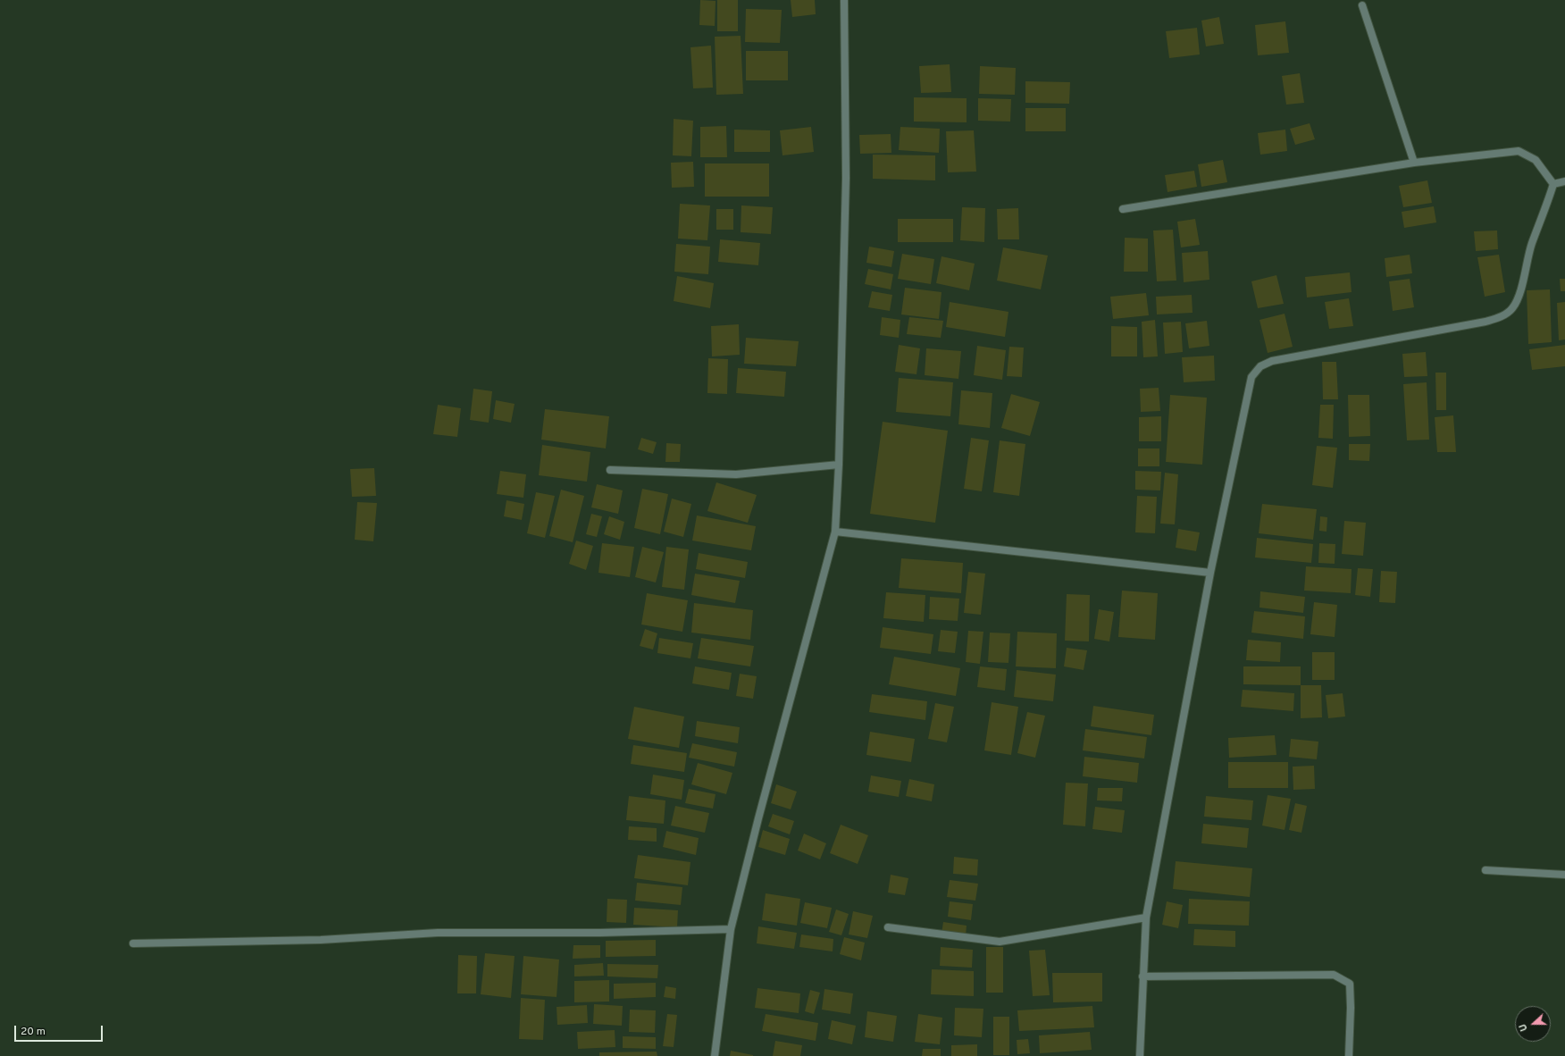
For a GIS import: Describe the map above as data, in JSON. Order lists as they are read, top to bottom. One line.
{"scale_bar":"20 m","north":"left"}
